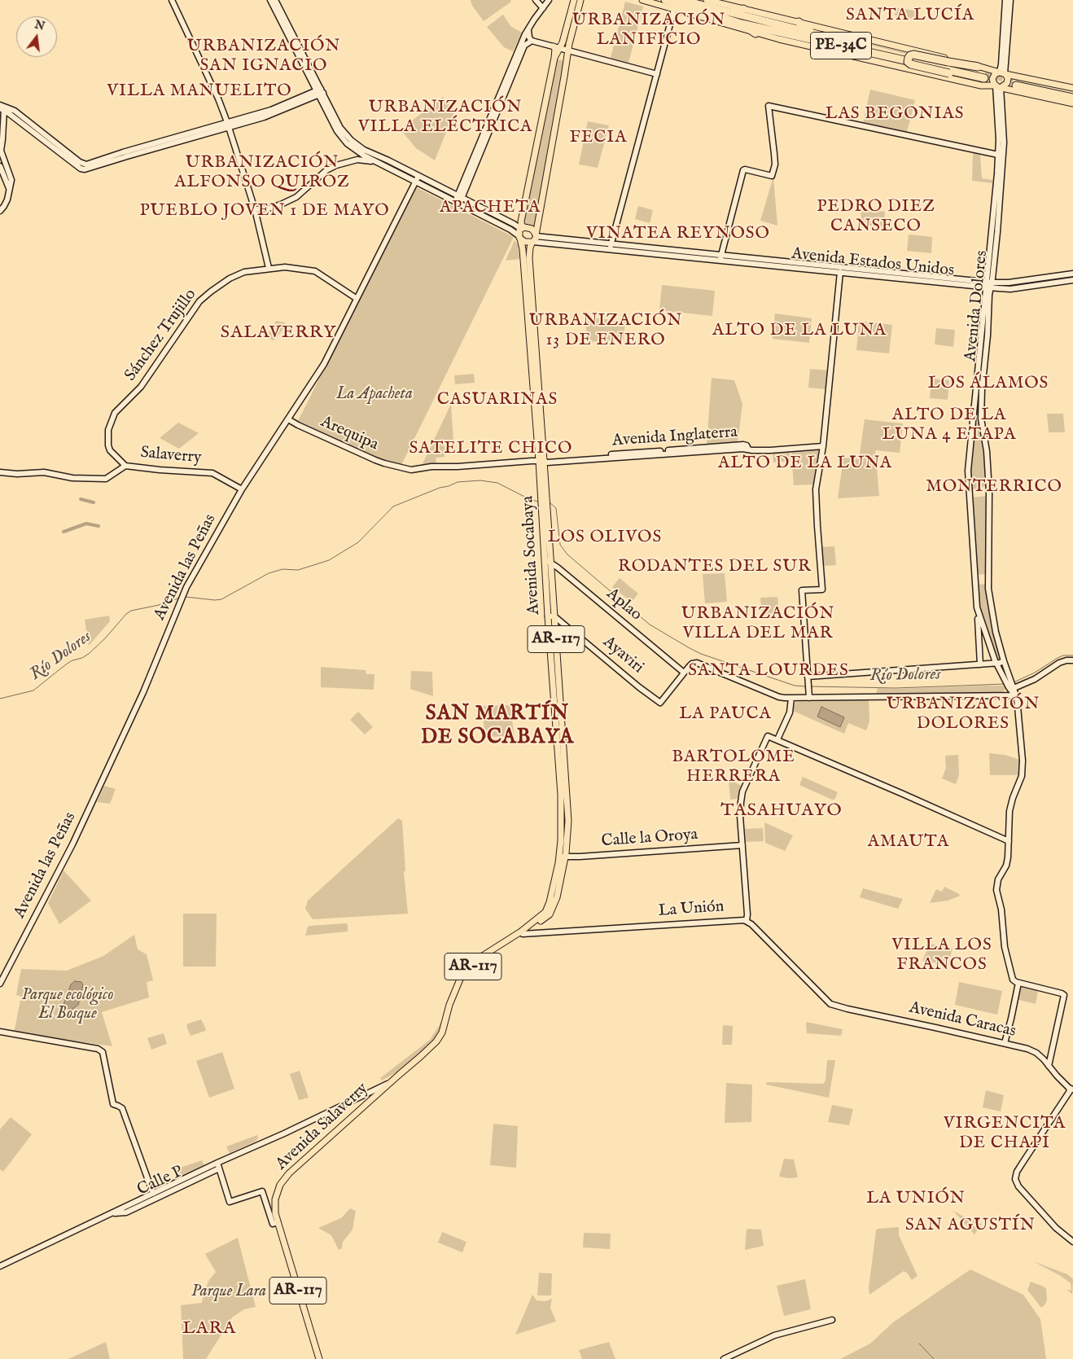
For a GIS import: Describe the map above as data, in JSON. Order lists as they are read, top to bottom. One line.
{"streets":{"highway":["PE-34C"],"main road":["Avenida Socabaya","AR-117","Avenida Salaverry"],"street":["Avenida Estados Unidos","Avenida Dolores","Sánchez Trujillo","Arequipa","Avenida Inglaterra","Salaverry","Avenida las Peñas","Aplao","Ayaviri","Calle la Oroya","La Unión","Avenida Caracas","Calle P"]},"crossings":[["Avenida Estados Unidos","Avenida Dolores"],["Avenida Estados Unidos","Avenida Socabaya"],["Avenida Estados Unidos","AR-117"],["Sánchez Trujillo","Salaverry"],["Sánchez Trujillo","Avenida las Peñas"],["Arequipa","Avenida Inglaterra"],["Arequipa","Avenida Socabaya"],["Arequipa","Avenida las Peñas"],["Avenida Inglaterra","Avenida Socabaya"],["Salaverry","Avenida las Peñas"],["Avenida Socabaya","Aplao"],["Avenida Socabaya","AR-117"],["Avenida Socabaya","Ayaviri"],["Avenida Socabaya","Calle la Oroya"],["Avenida Socabaya","La Unión"],["Avenida Socabaya","Avenida Salaverry"],["Aplao","Ayaviri"],["La Unión","Avenida Caracas"]],"districts":["SANTA LUCÍA","URBANIZACIÓN LANIFICIO","URBANIZACIÓN SAN IGNACIO","VILLA MANUELITO","URBANIZACIÓN VILLA ELÉCTRICA","LAS BEGONIAS","FECIA","URBANIZACIÓN ALFONSO QUIROZ","PEDRO DIEZ CANSECO","APACHETA","PUEBLO JOVEN 1 DE MAYO","VINATEA REYNOSO","URBANIZACIÓN 13 DE ENERO","ALTO DE LA LUNA","SALAVERRY","LOS ÁLAMOS","CASUARINAS","ALTO DE LA LUNA 4 ETAPA","SATELITE CHICO","ALTO DE LA LUNA","MONTERRICO","LOS OLIVOS","RODANTES DEL SUR","URBANIZACIÓN VILLA DEL MAR","SANTA LOURDES","URBANIZACIÓN DOLORES","SAN MARTÍN DE SOCABAYA","LA PAUCA","BARTOLOME HERRERA","TASAHUAYO","AMAUTA","VILLA LOS FRANCOS","VIRGENCITA DE CHAPI","LA UNIÓN","SAN AGUSTÍN","LARA"],"water":["Río Dolores"],"parks":["La Apacheta","Parque ecológico El Bosque","Parque Lara"],"north":"top"}
